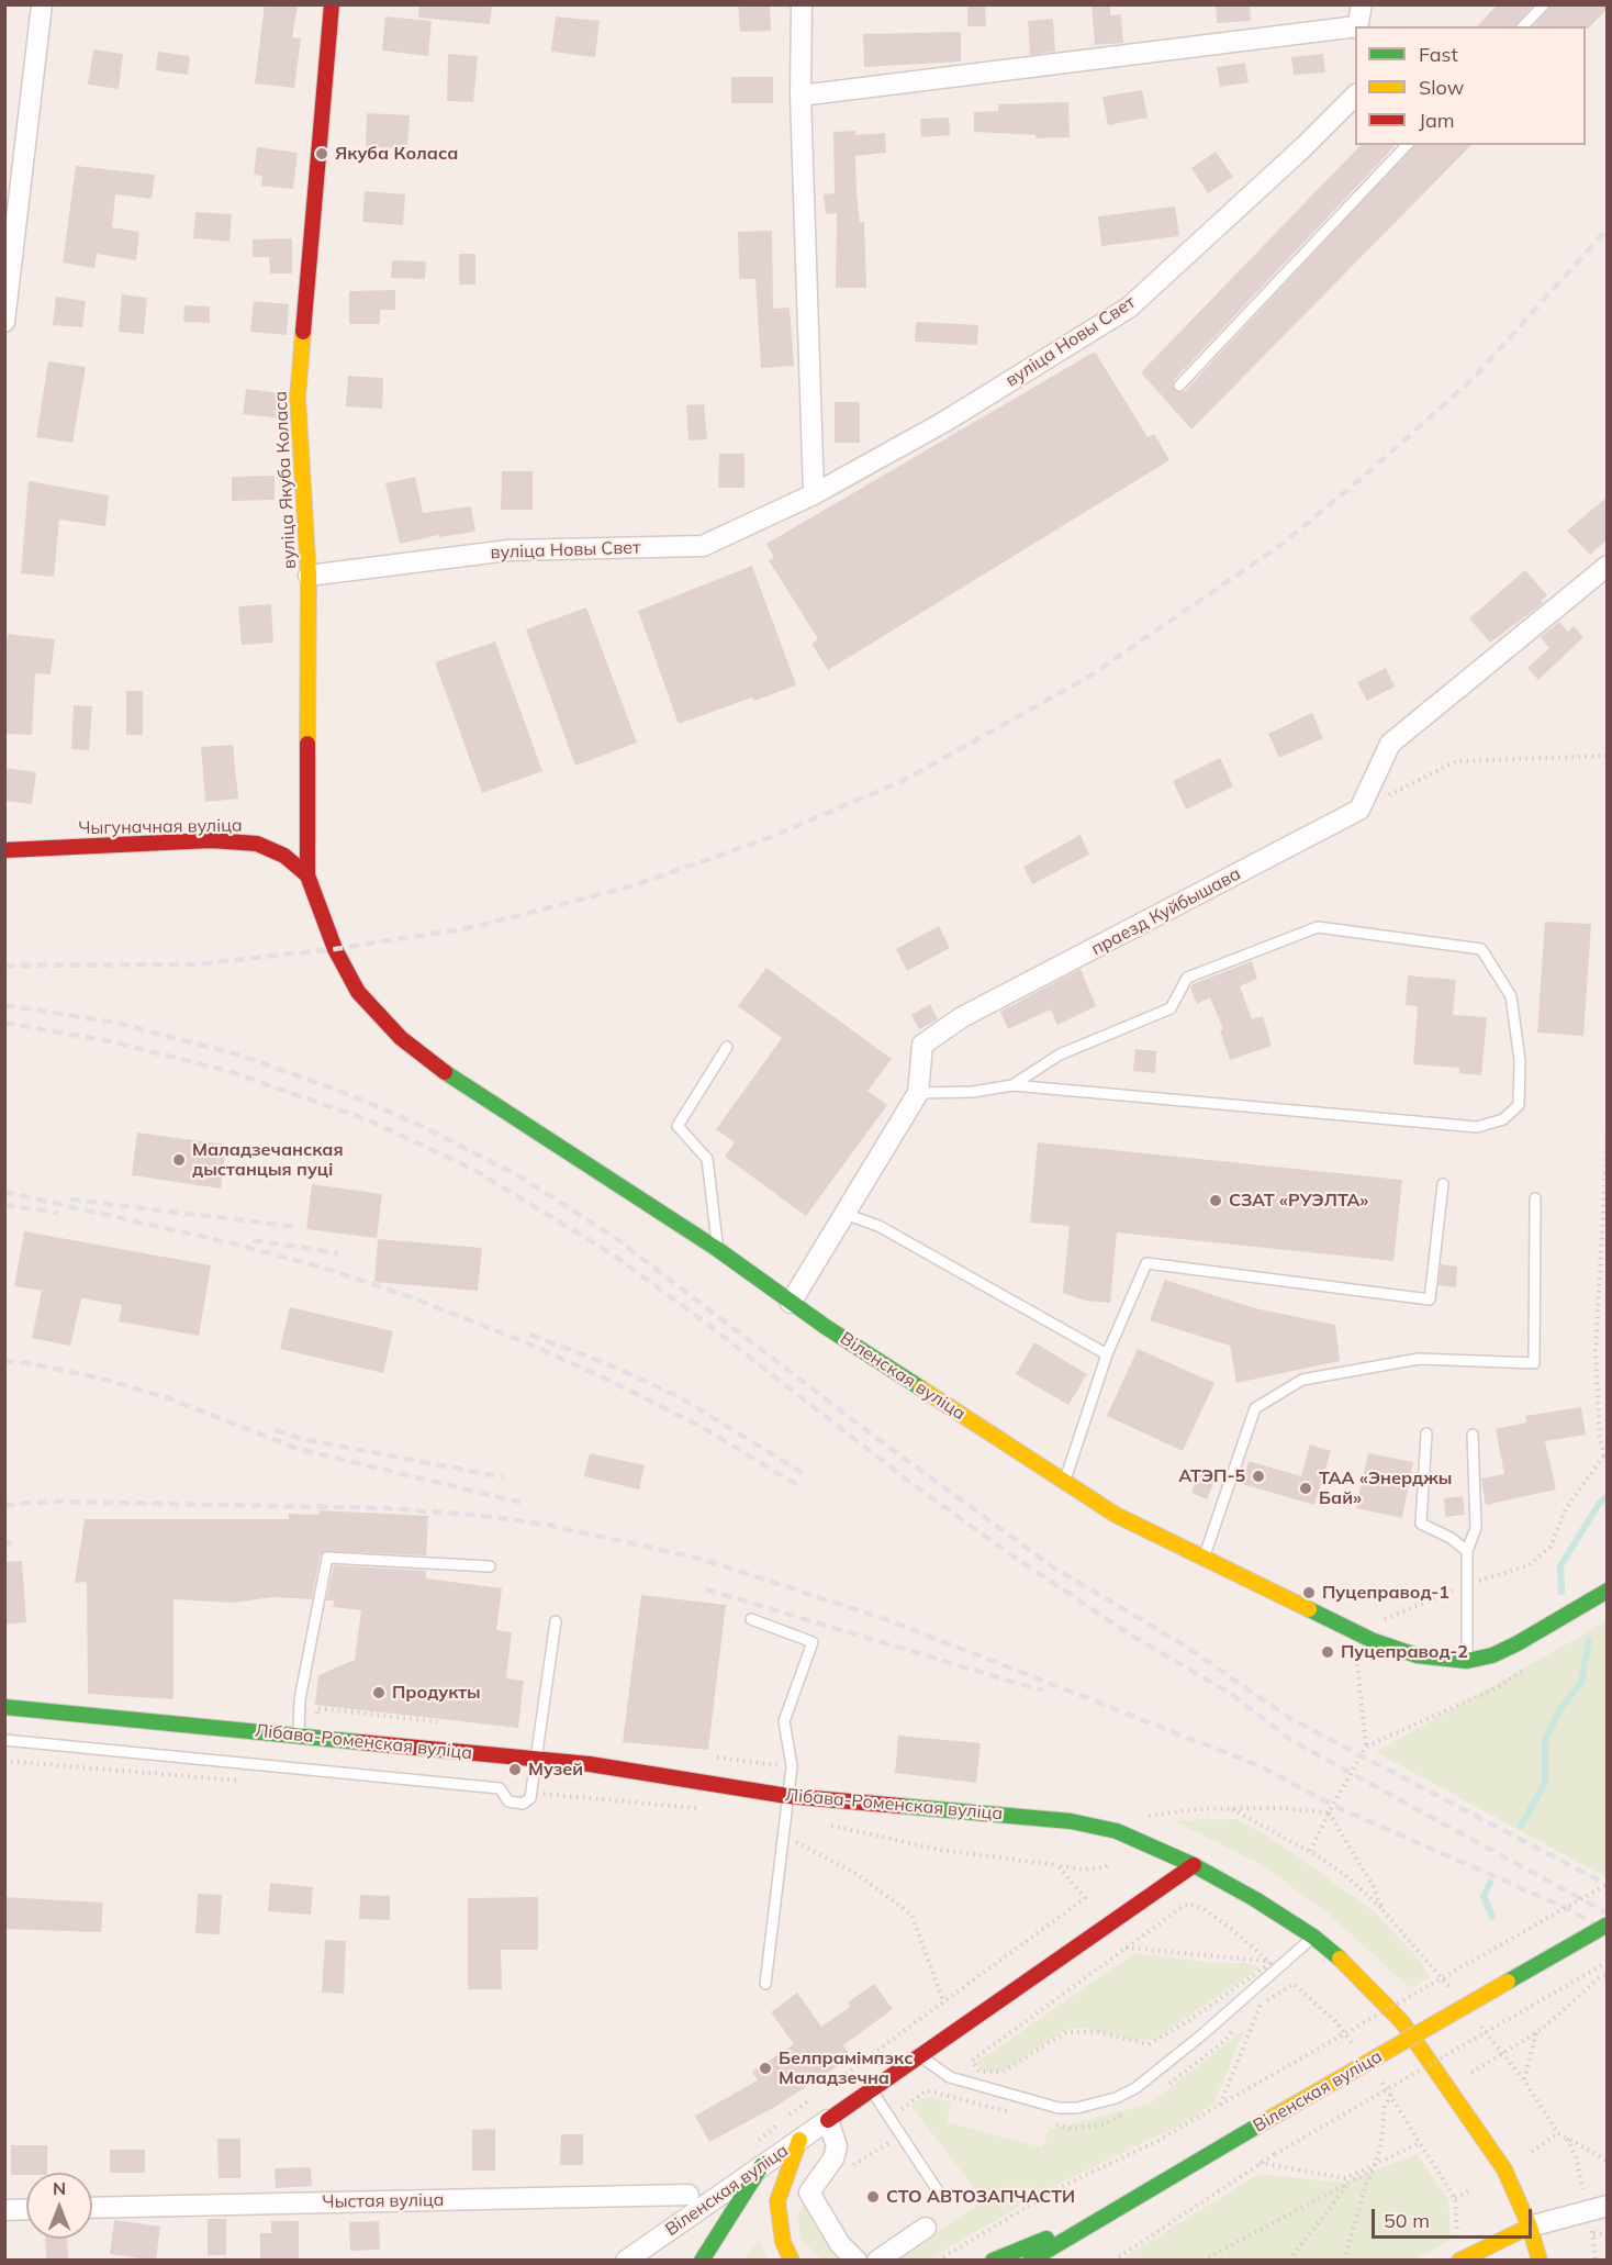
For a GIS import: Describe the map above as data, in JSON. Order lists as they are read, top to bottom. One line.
{"streets":{"main road":["вуліца Якуба Коласа","Чыгуначная вуліца","Віленская вуліца","Лібава-Роменская вуліца"],"street":["вуліца Новы Свет","праезд Куйбышава","Чыстая вуліца"]},"crossings":[["вуліца Новы Свет","вуліца Якуба Коласа"],["вуліца Якуба Коласа","Чыгуначная вуліца"],["вуліца Якуба Коласа","Віленская вуліца"],["Чыгуначная вуліца","Віленская вуліца"],["праезд Куйбышава","Віленская вуліца"]],"places":["Якуба Коласа","Маладзечанская дыстанцыя пуці","СЗАТ «РУЭЛТА»","АТЭП-5","ТАА «Энерджы Бай»","Пуцеправод-1","Пуцеправод-2","Продукты","Музей","Белпрамімпэкс Маладзечна","СТО АВТОЗАПЧАСТИ"],"legend":["Fast","Slow","Jam"],"scale_bar":"50 m","north":"top"}
